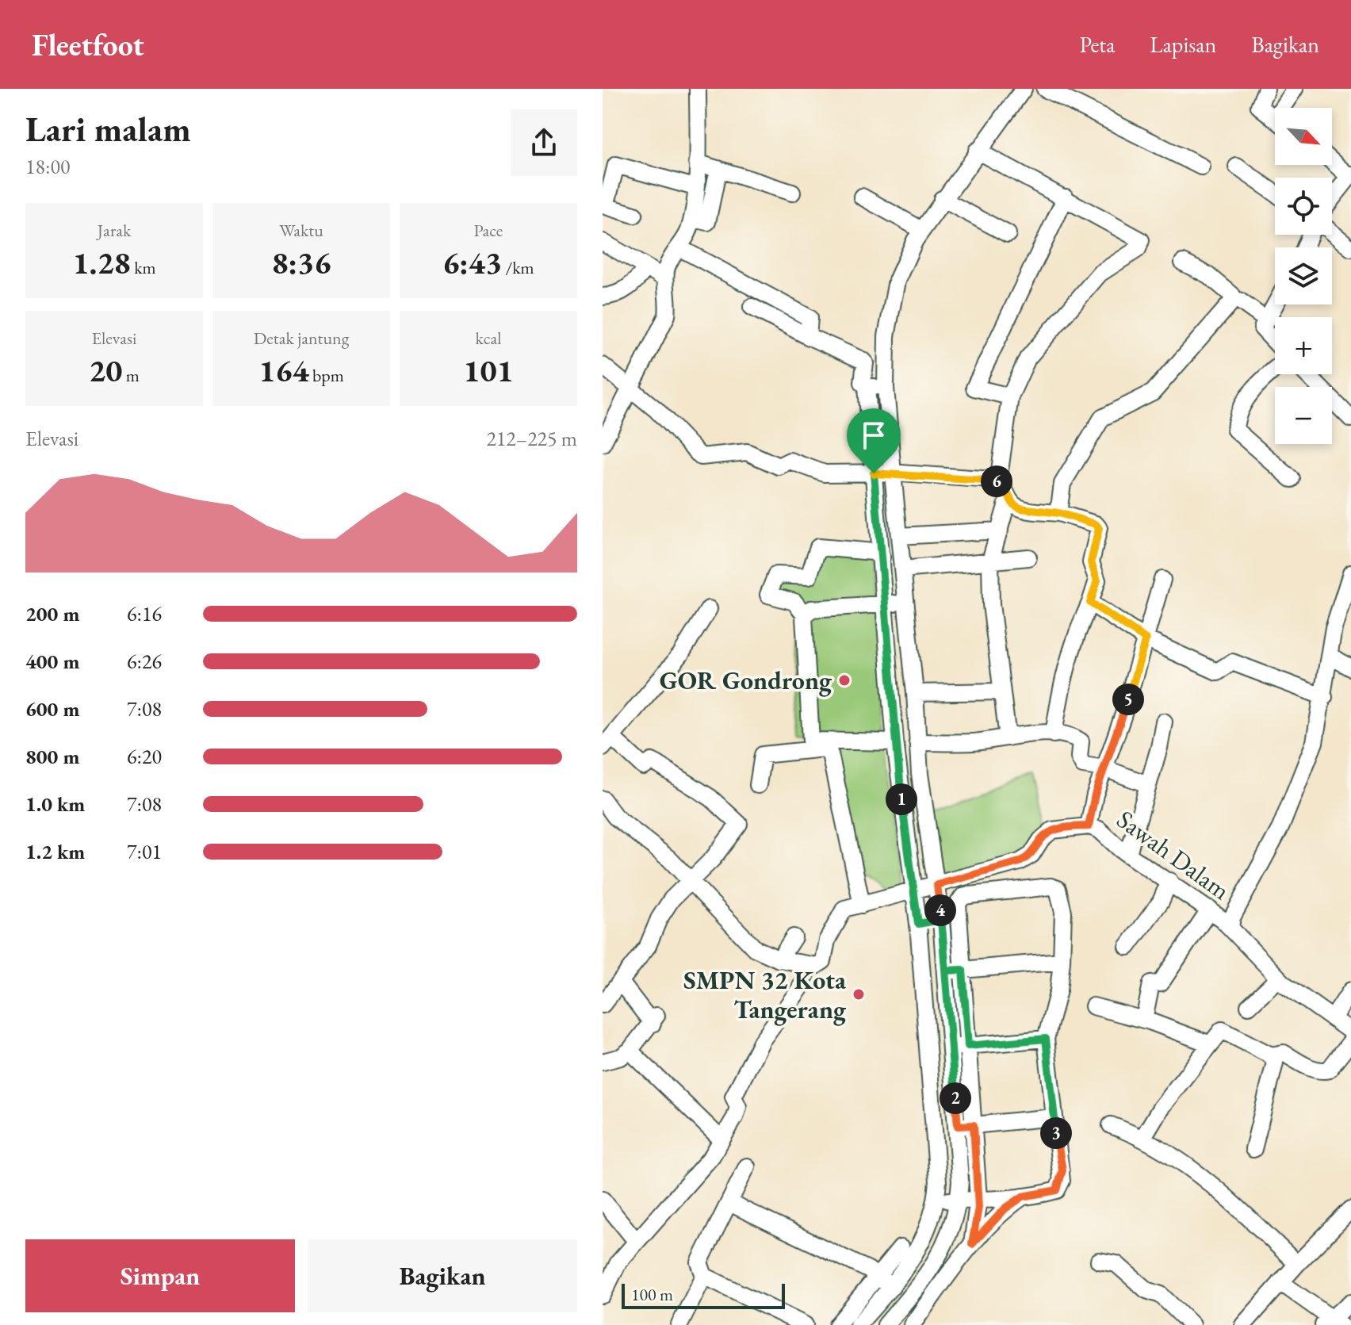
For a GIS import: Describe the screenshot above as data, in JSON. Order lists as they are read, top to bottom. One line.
{"streets":{"street":["Sawah Dalam"]},"places":["GOR Gondrong","SMPN 32 Kota Tangerang"],"scale_bar":"100 m","north":"bottom right","page":{"header":"Fleetfoot","nav":["Peta","Lapisan","Bagikan"],"heading":["Lari malam","18:00"],"map_buttons":["+","−"],"stats":[["Jarak","1.28 km"],["Waktu","8:36"],["Pace","6:43 /km"],["Elevasi","20 m"],["Detak jantung","164 bpm"],["kcal","101"]],"chart":["Elevasi","212–225 m"],"pins":["6","5","1","4","2","3"],"list":[{"name":"200 m","note":"6:16"},{"name":"400 m","note":"6:26"},{"name":"600 m","note":"7:08"},{"name":"800 m","note":"6:20"},{"name":"1.0 km","note":"7:08"},{"name":"1.2 km","note":"7:01"}],"buttons":["Simpan","Bagikan"],"scale":"100 m"}}
